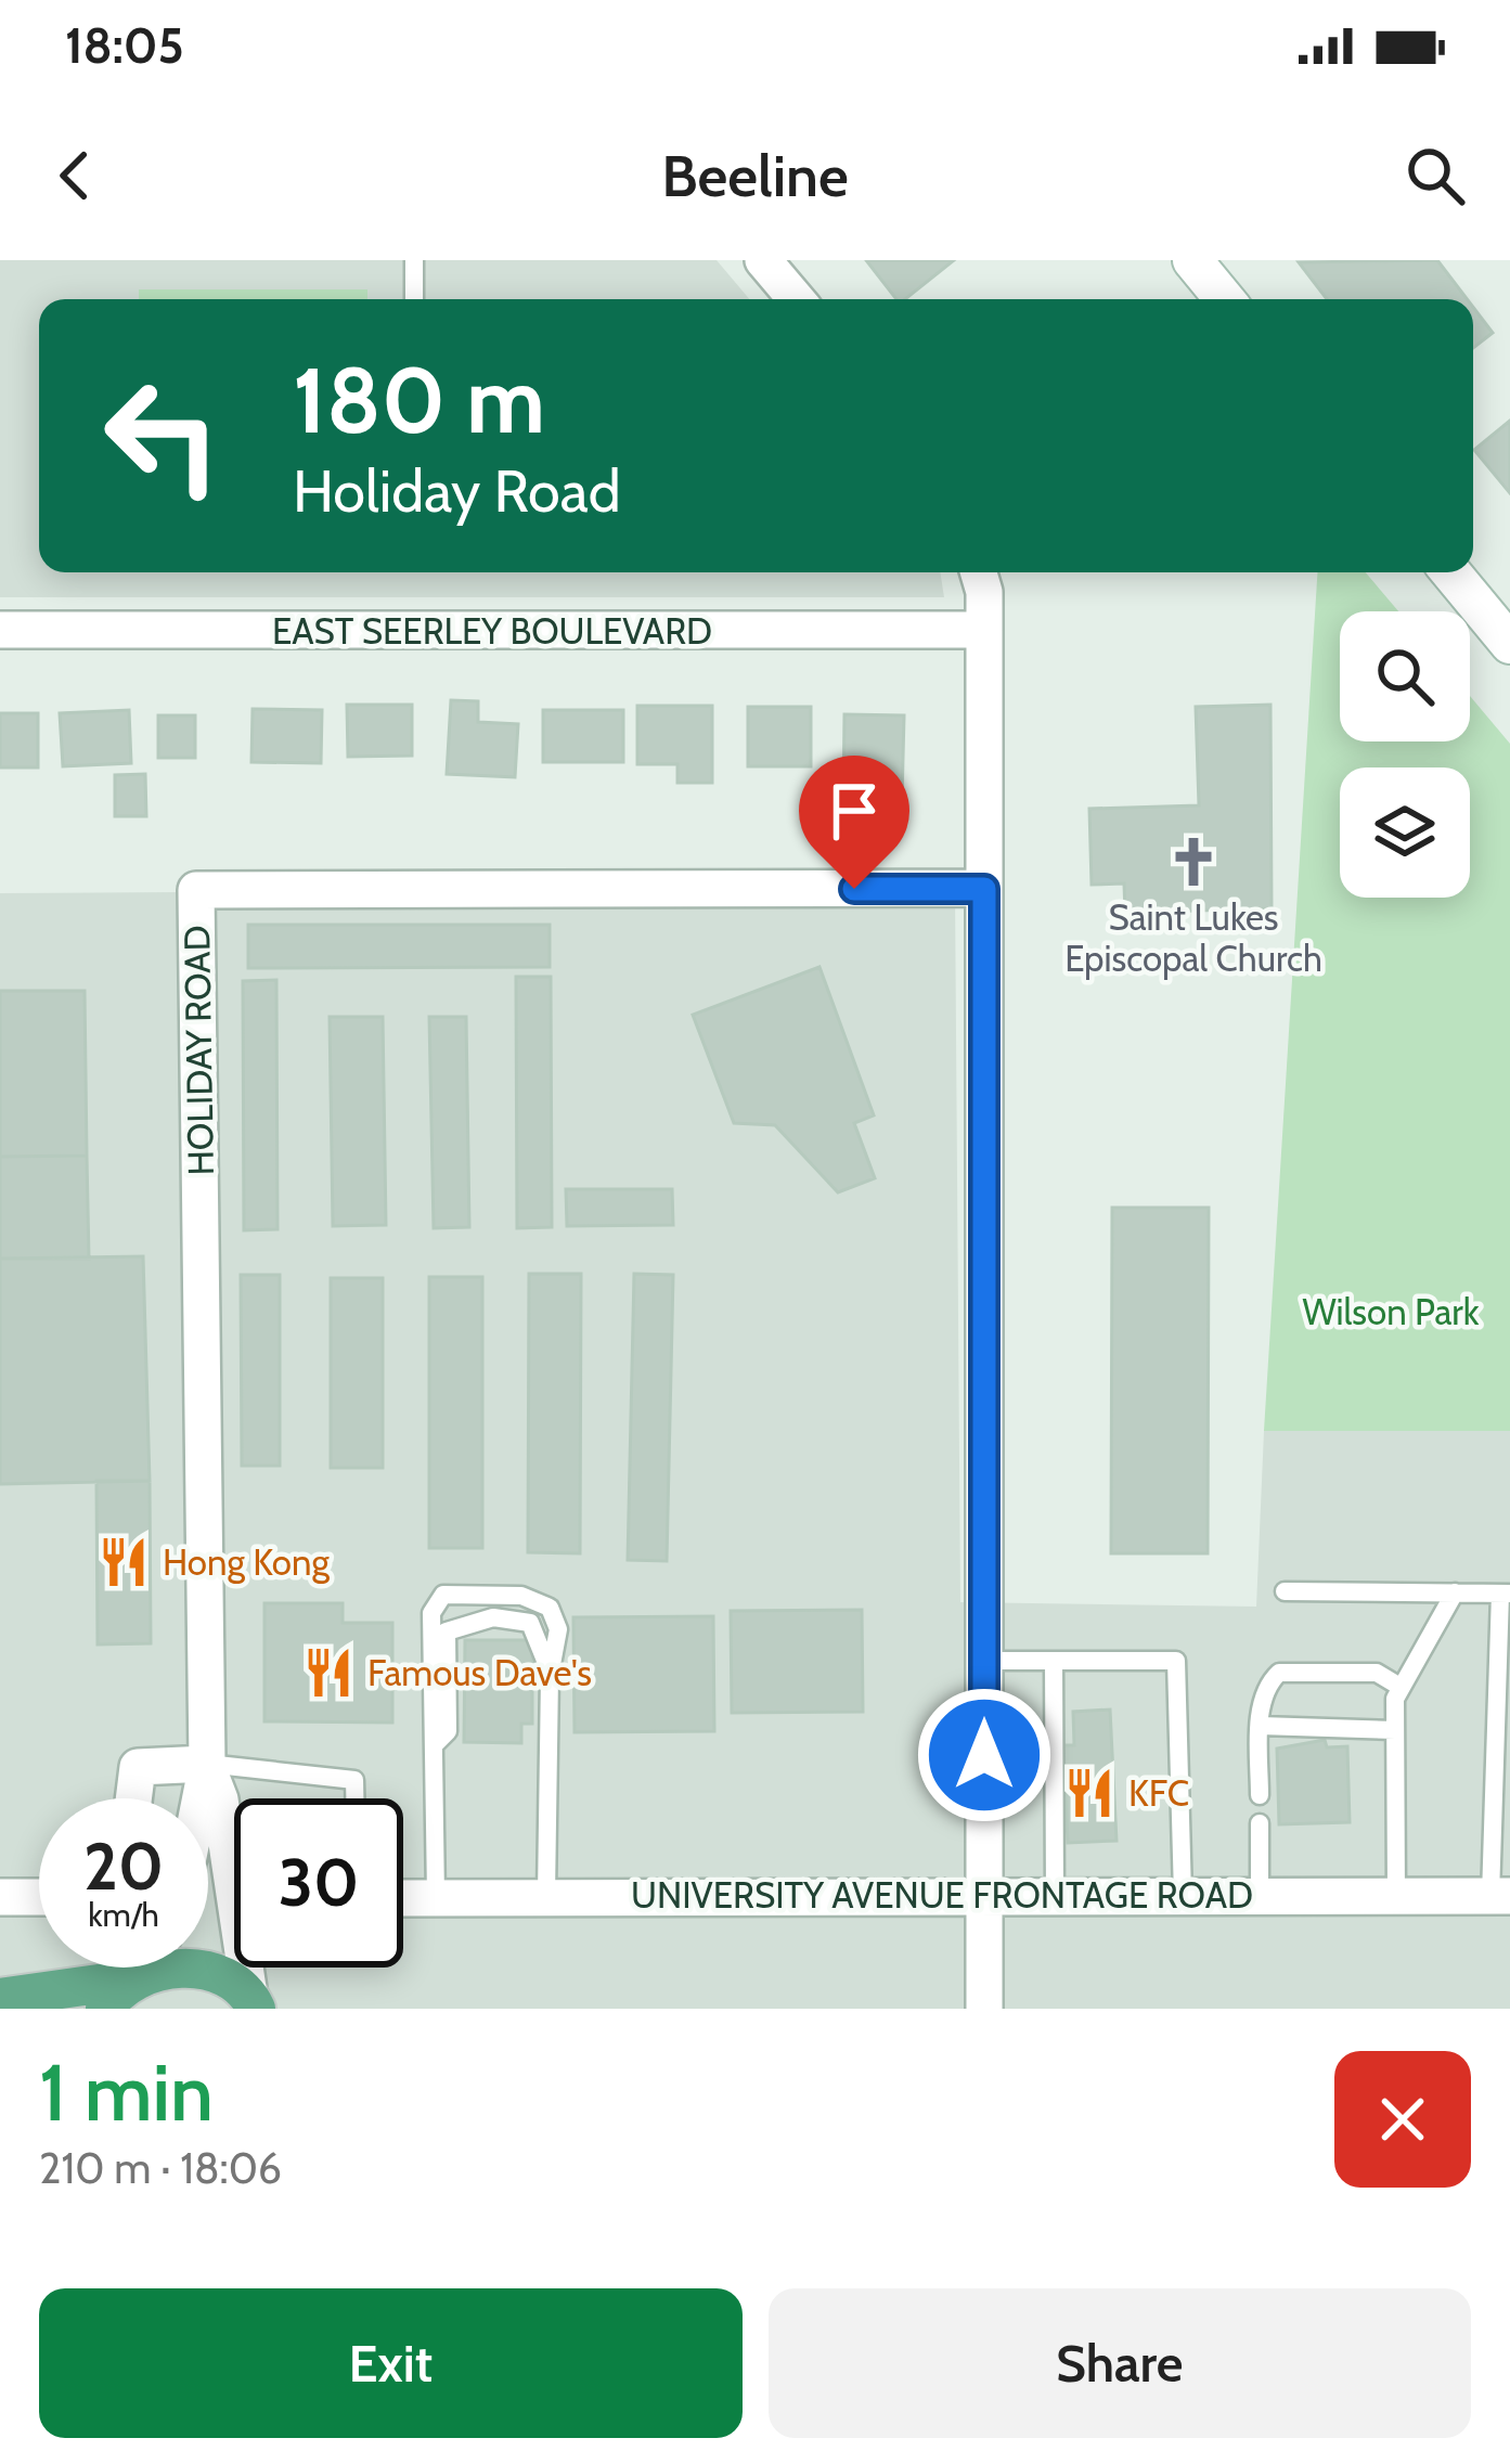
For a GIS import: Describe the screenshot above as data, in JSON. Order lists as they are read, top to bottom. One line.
{"streets":{"street":["EAST SEERLEY BOULEVARD","HOLIDAY ROAD","UNIVERSITY AVENUE FRONTAGE ROAD"]},"parks":["Wilson Park"],"places":{"church":["Saint Lukes Episcopal Church"],"restaurant":["Hong Kong","Famous Dave's","KFC"]},"page":{"status":"18:05","header":"Beeline","turn":["180 m","Holiday Road"],"speed":"20 km/h","limit":"30","heading":["1 min","210 m · 18:06"],"buttons":["Exit","Share"]}}
